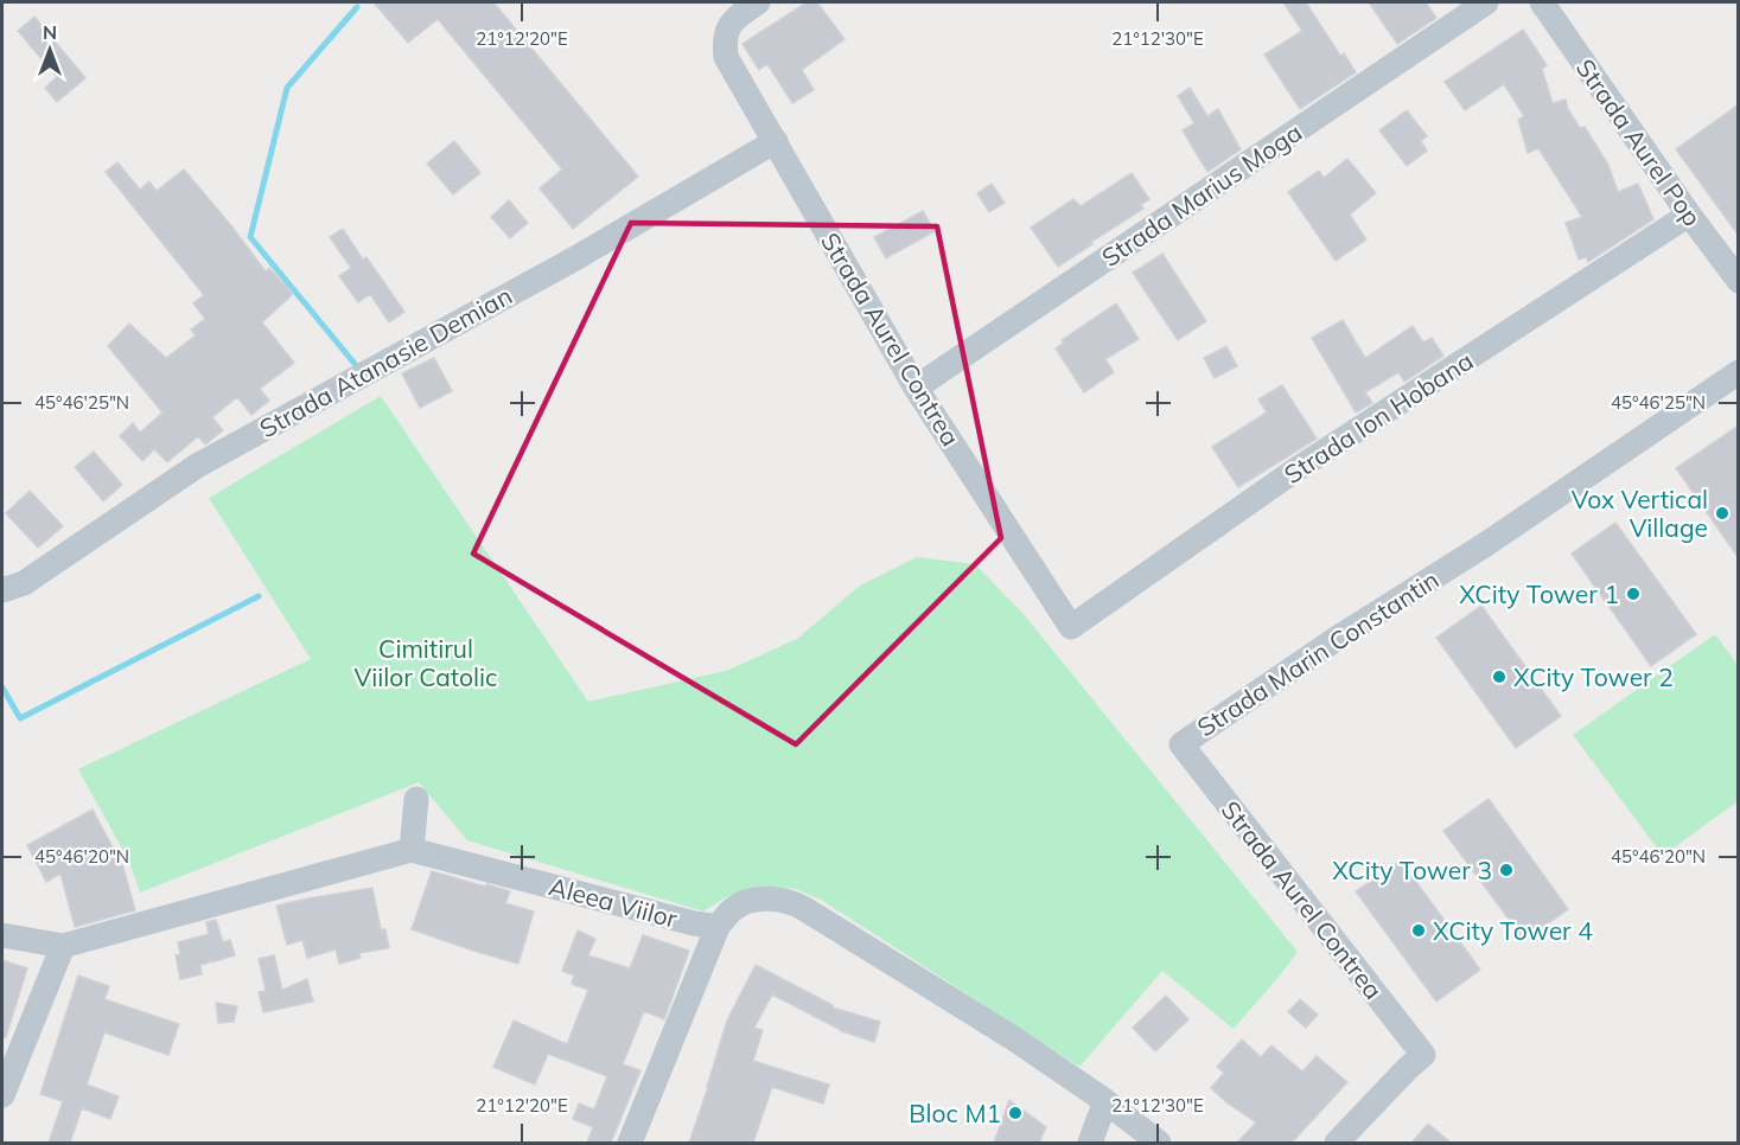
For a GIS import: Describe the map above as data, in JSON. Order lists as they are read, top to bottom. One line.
{"streets":{"street":["Strada Aurel Pop","Strada Marius Moga","Strada Aurel Contrea","Strada Atanasie Demian","Strada Ion Hobana","Strada Marin Constantin","Aleea Viilor"]},"crossings":[["Strada Aurel Pop","Strada Ion Hobana"],["Strada Marius Moga","Strada Aurel Contrea"],["Strada Aurel Contrea","Strada Atanasie Demian"],["Strada Aurel Contrea","Strada Ion Hobana"],["Strada Aurel Contrea","Strada Marin Constantin"]],"parks":["Cimitirul Viilor Catolic"],"places":["Vox Vertical Village","XCity Tower 1","XCity Tower 2","XCity Tower 3","XCity Tower 4","Bloc M1"],"north":"top","coordinates":["21°12'20\"E","21°12'30\"E","45°46'25\"N","45°46'20\"N"]}
